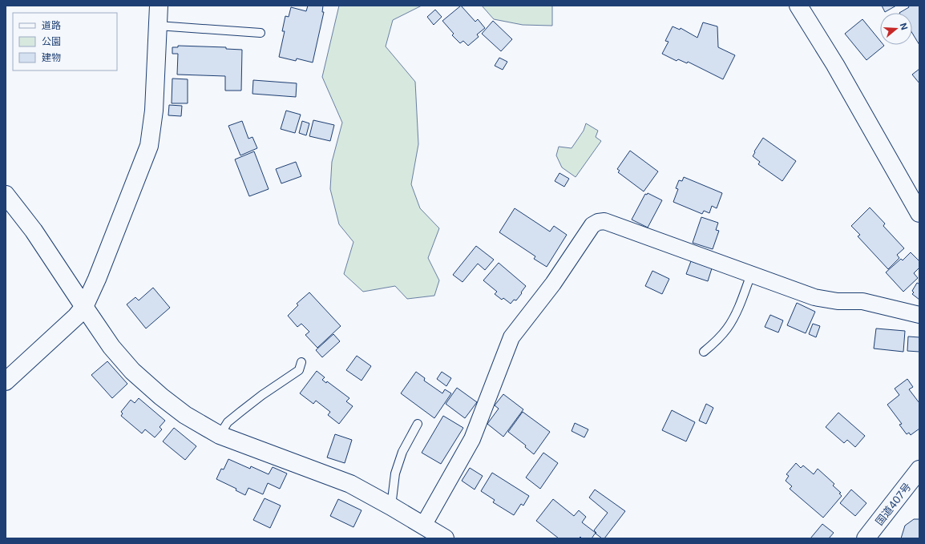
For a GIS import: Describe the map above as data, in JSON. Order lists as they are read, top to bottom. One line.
{"streets":{"main road":["国道407号"]},"legend":["道路","公園","建物"],"north":"right"}
